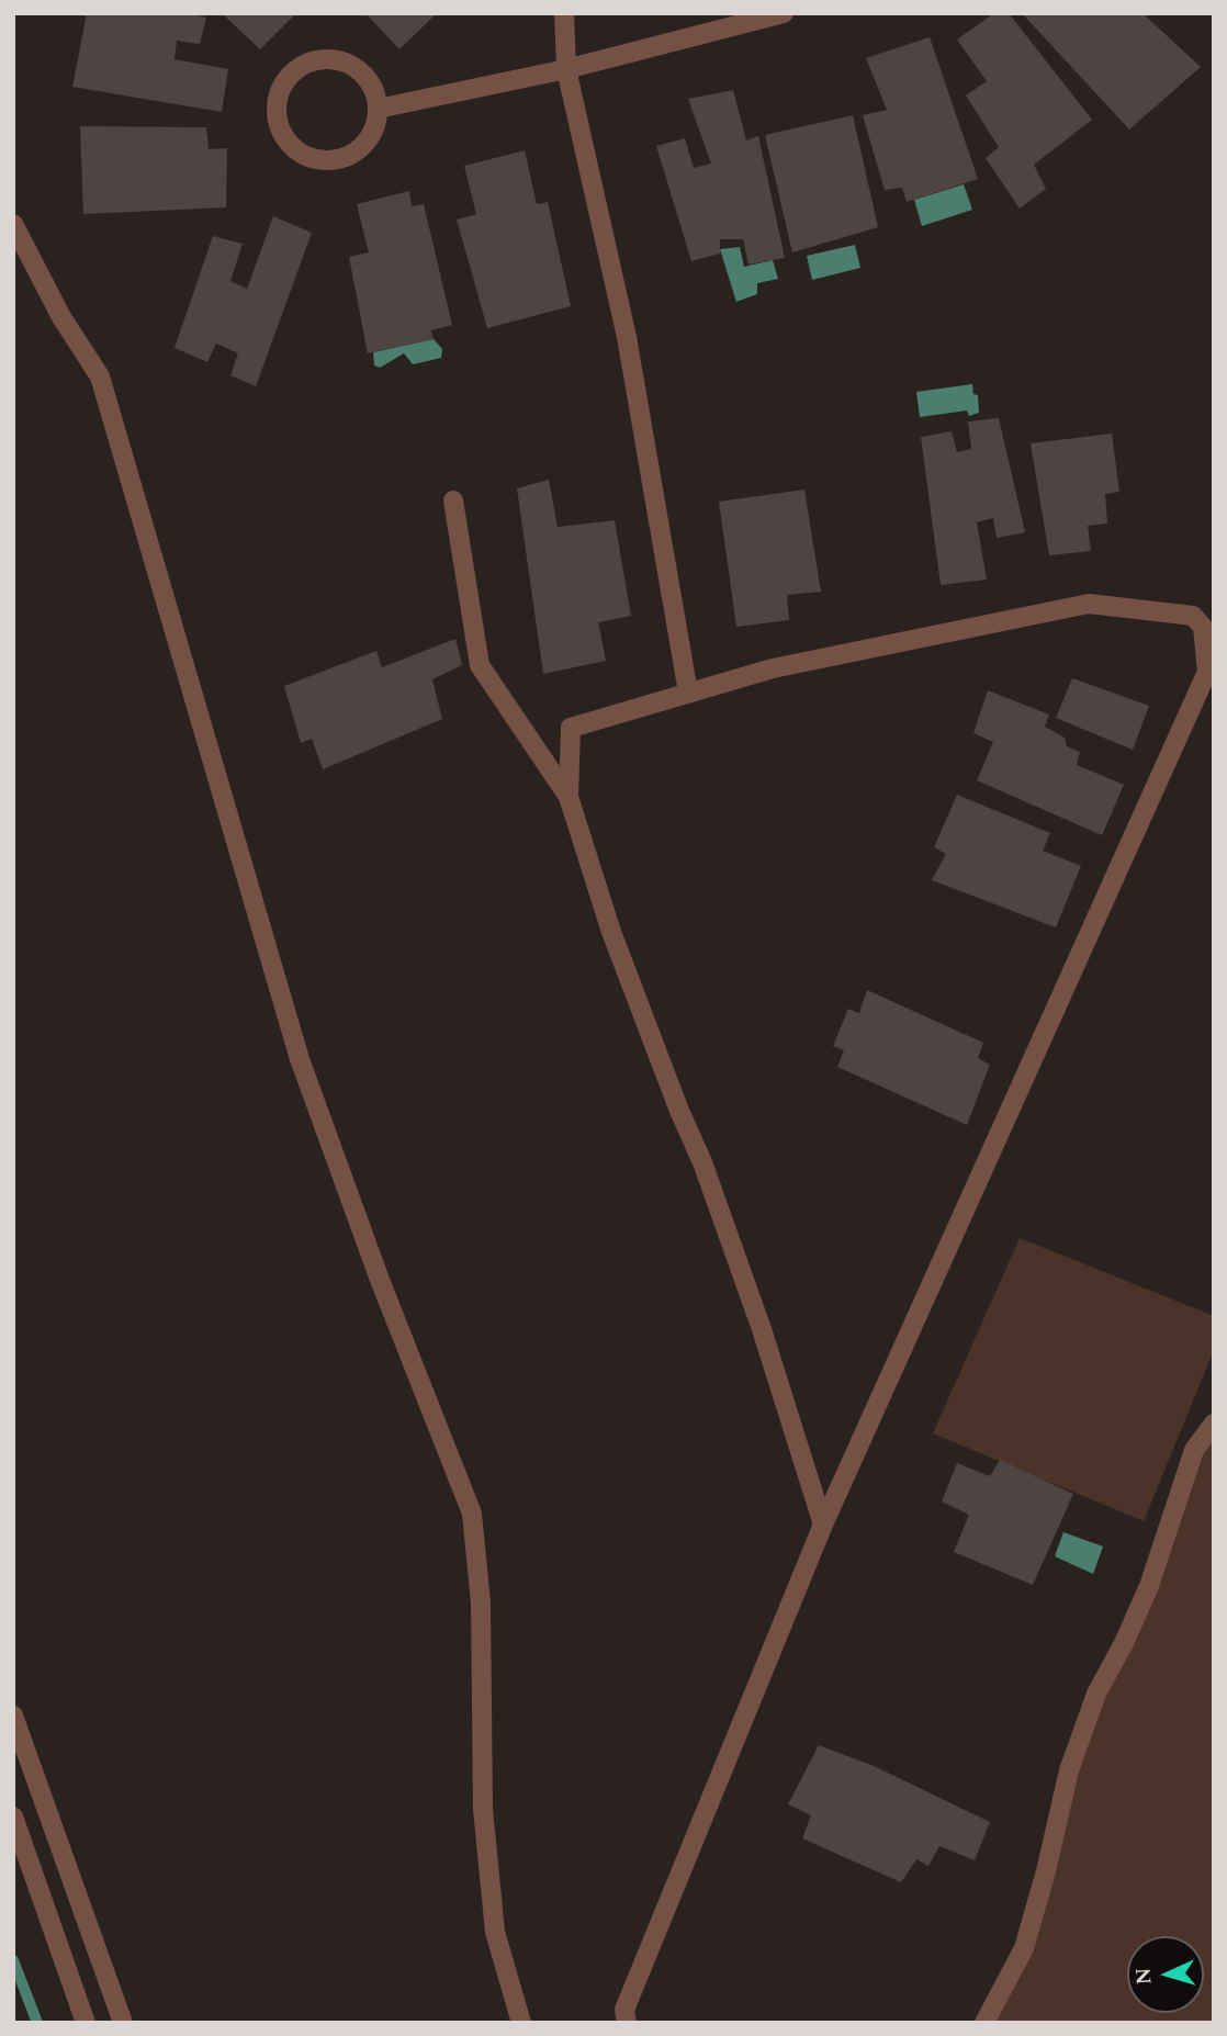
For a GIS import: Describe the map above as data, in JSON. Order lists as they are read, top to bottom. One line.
{"north":"left"}
